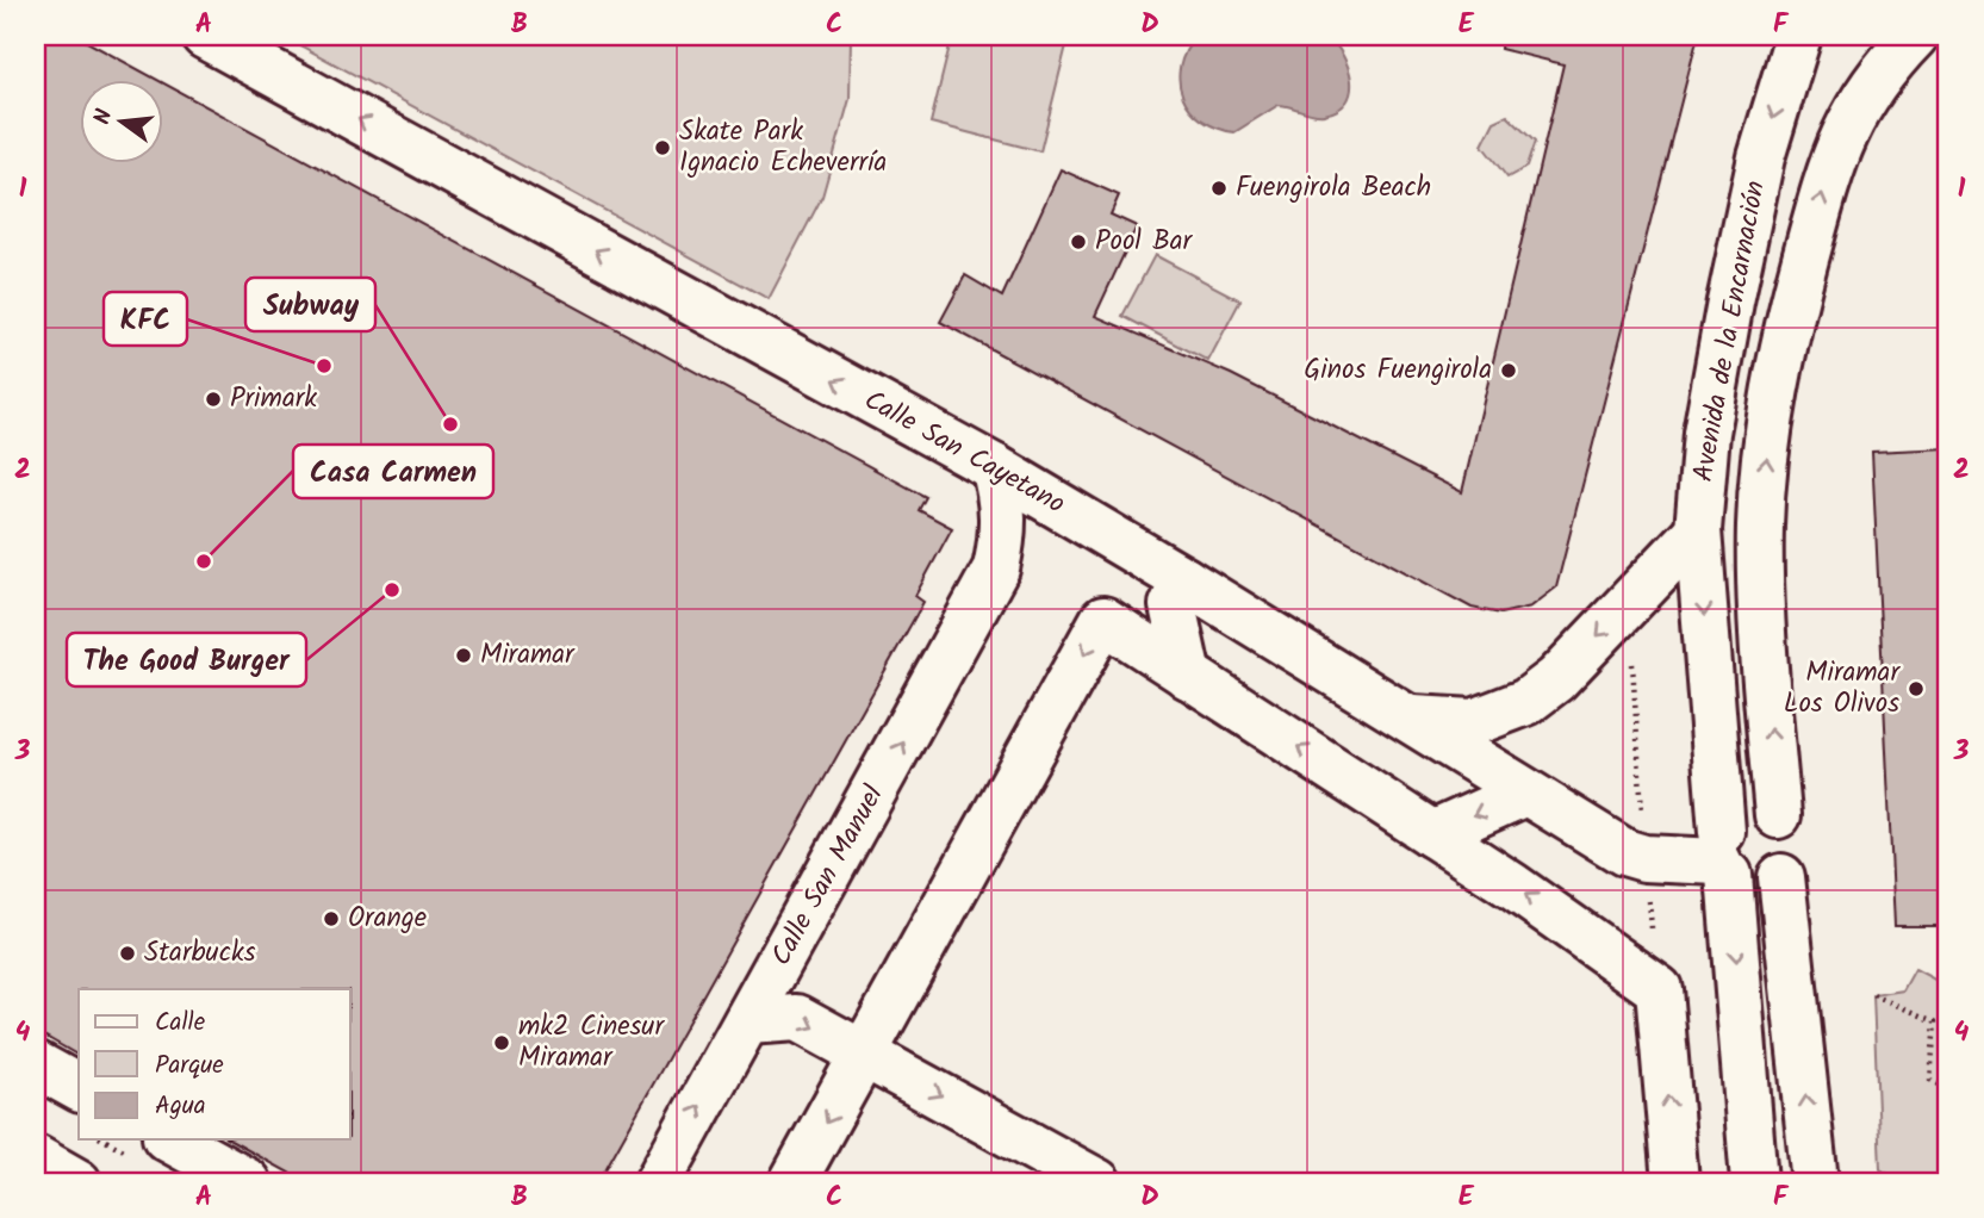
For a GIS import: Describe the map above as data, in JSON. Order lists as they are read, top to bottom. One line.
{"streets":{"street":["Avenida de la Encarnación","Calle San Cayetano","Calle San Manuel"]},"crossings":[["Avenida de la Encarnación","Calle San Cayetano"],["Calle San Cayetano","Calle San Manuel"]],"one_way":["Calle San Cayetano","Calle San Manuel"],"places":["Skate Park Ignacio Echeverría","Fuengirola Beach","Pool Bar","KFC","Ginos Fuengirola","Primark","Subway","Casa Carmen","The Good Burger","Miramar","Miramar Los Olivos","Orange","Starbucks","mk2 Cinesur Miramar"],"legend":["Calle","Parque","Agua"],"north":"left","grid":{"columns":["A","B","C","D","E","F"],"rows":["1","2","3","4"]}}
